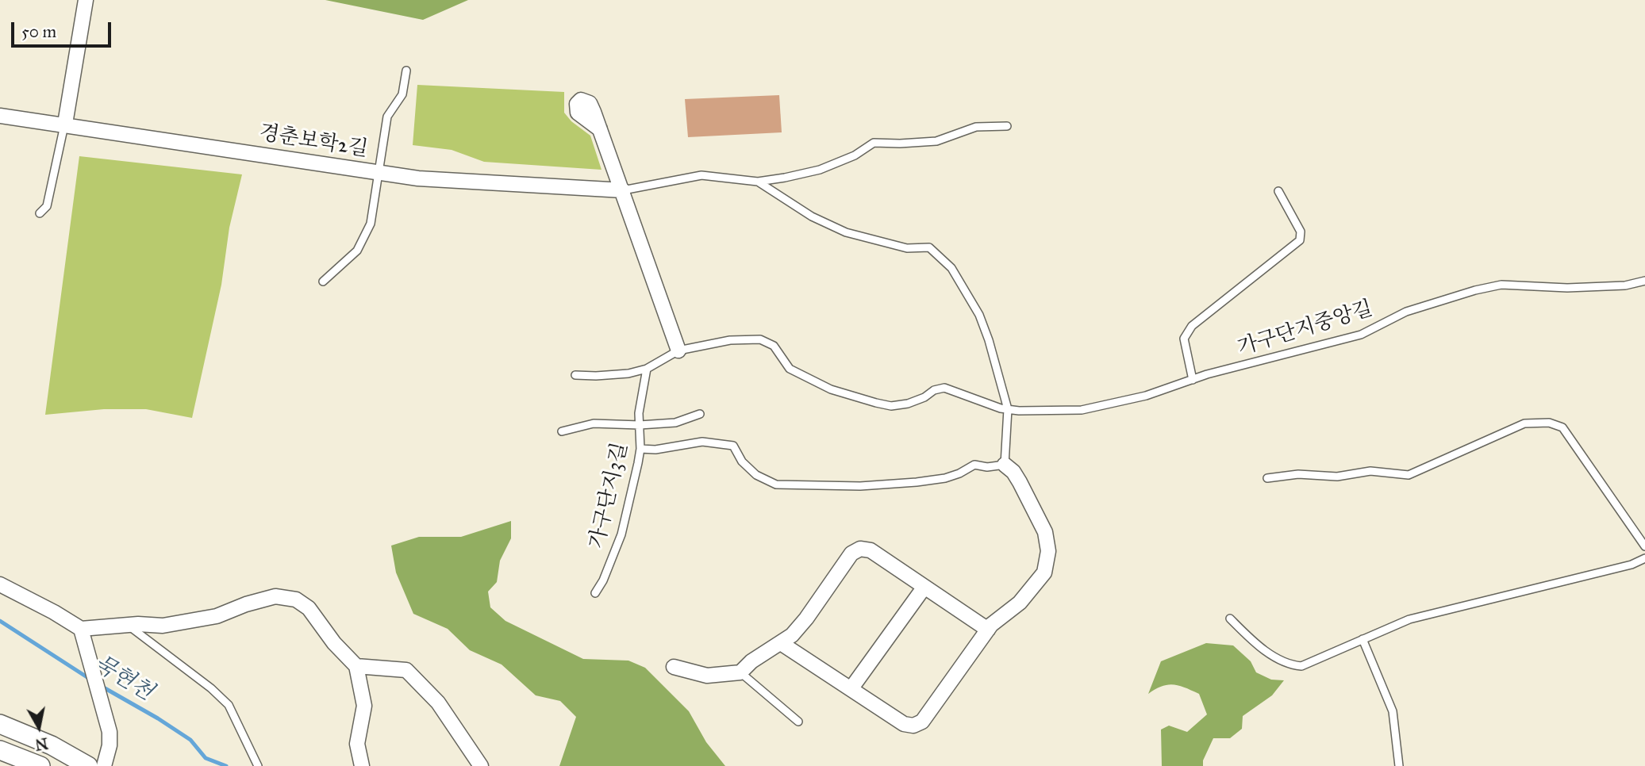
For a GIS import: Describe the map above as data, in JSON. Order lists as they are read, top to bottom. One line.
{"streets":{"street":["경춘보학2길"],"lane":["가구단지중앙길","가구단지3길"]},"crossings":[["가구단지중앙길","가구단지3길"]],"water":["묵현천"],"scale_bar":"50 m","north":"bottom"}
